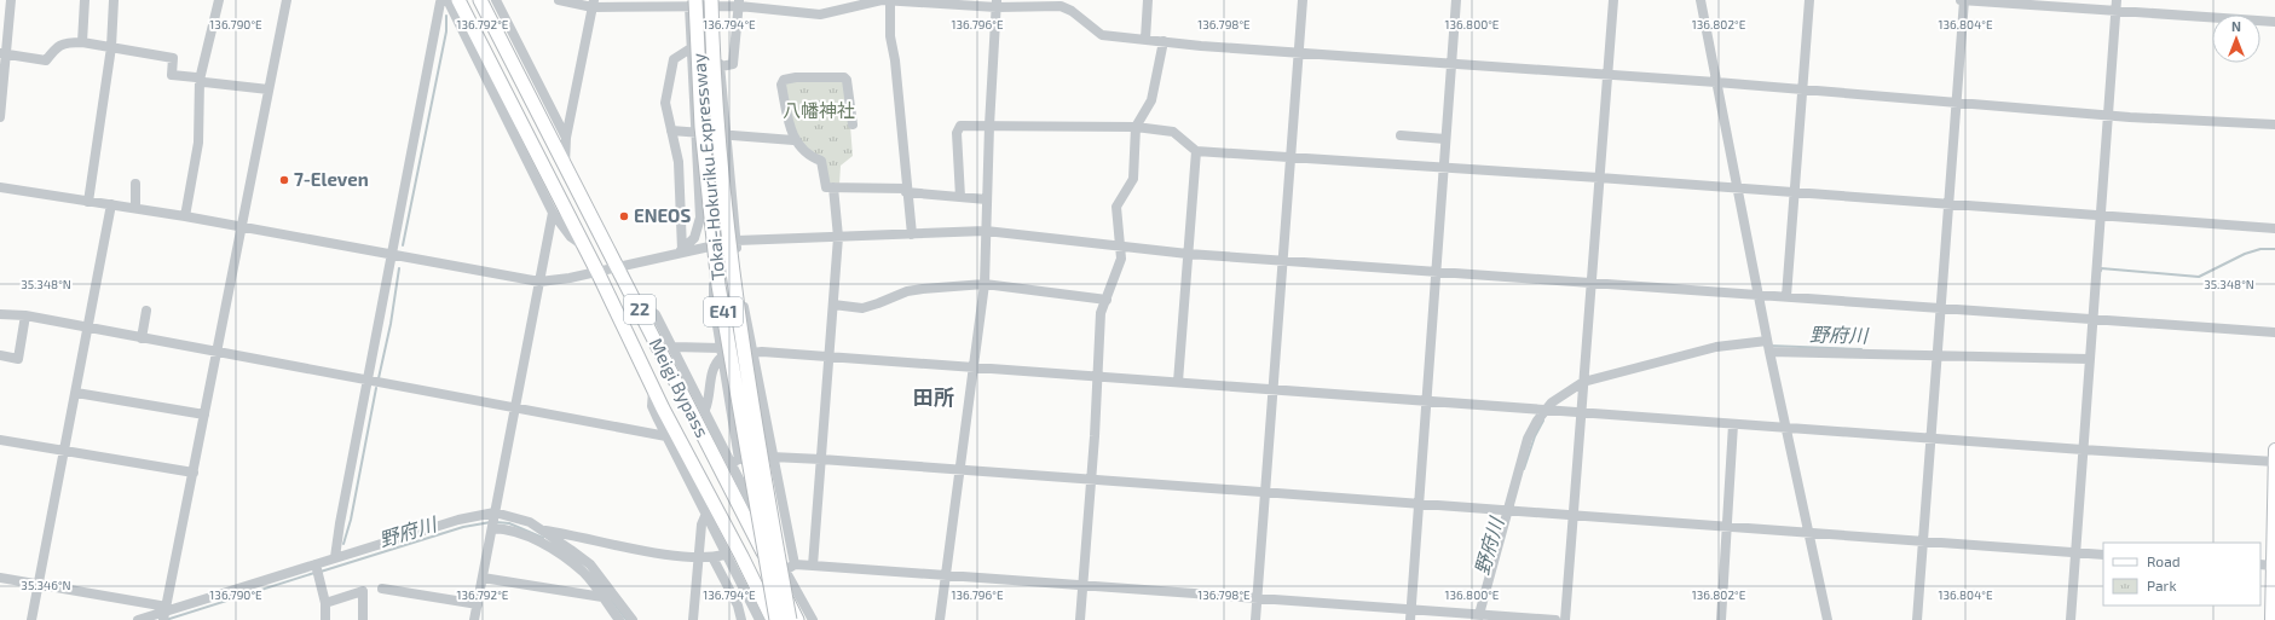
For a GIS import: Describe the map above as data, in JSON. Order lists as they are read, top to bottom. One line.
{"streets":{"highway":["Tokai-Hokuriku Expressway","22","E41","Meigi Bypass"]},"crossings":[["Tokai-Hokuriku Expressway","Meigi Bypass"]],"districts":["田所"],"water":["野府川"],"parks":["八幡神社"],"places":["7-Eleven","ENEOS"],"legend":["Road","Park"],"north":"top","coordinates":["136.790°E","136.792°E","136.794°E","136.796°E","136.798°E","136.800°E","136.802°E","136.804°E","35.348°N","35.346°N"]}
